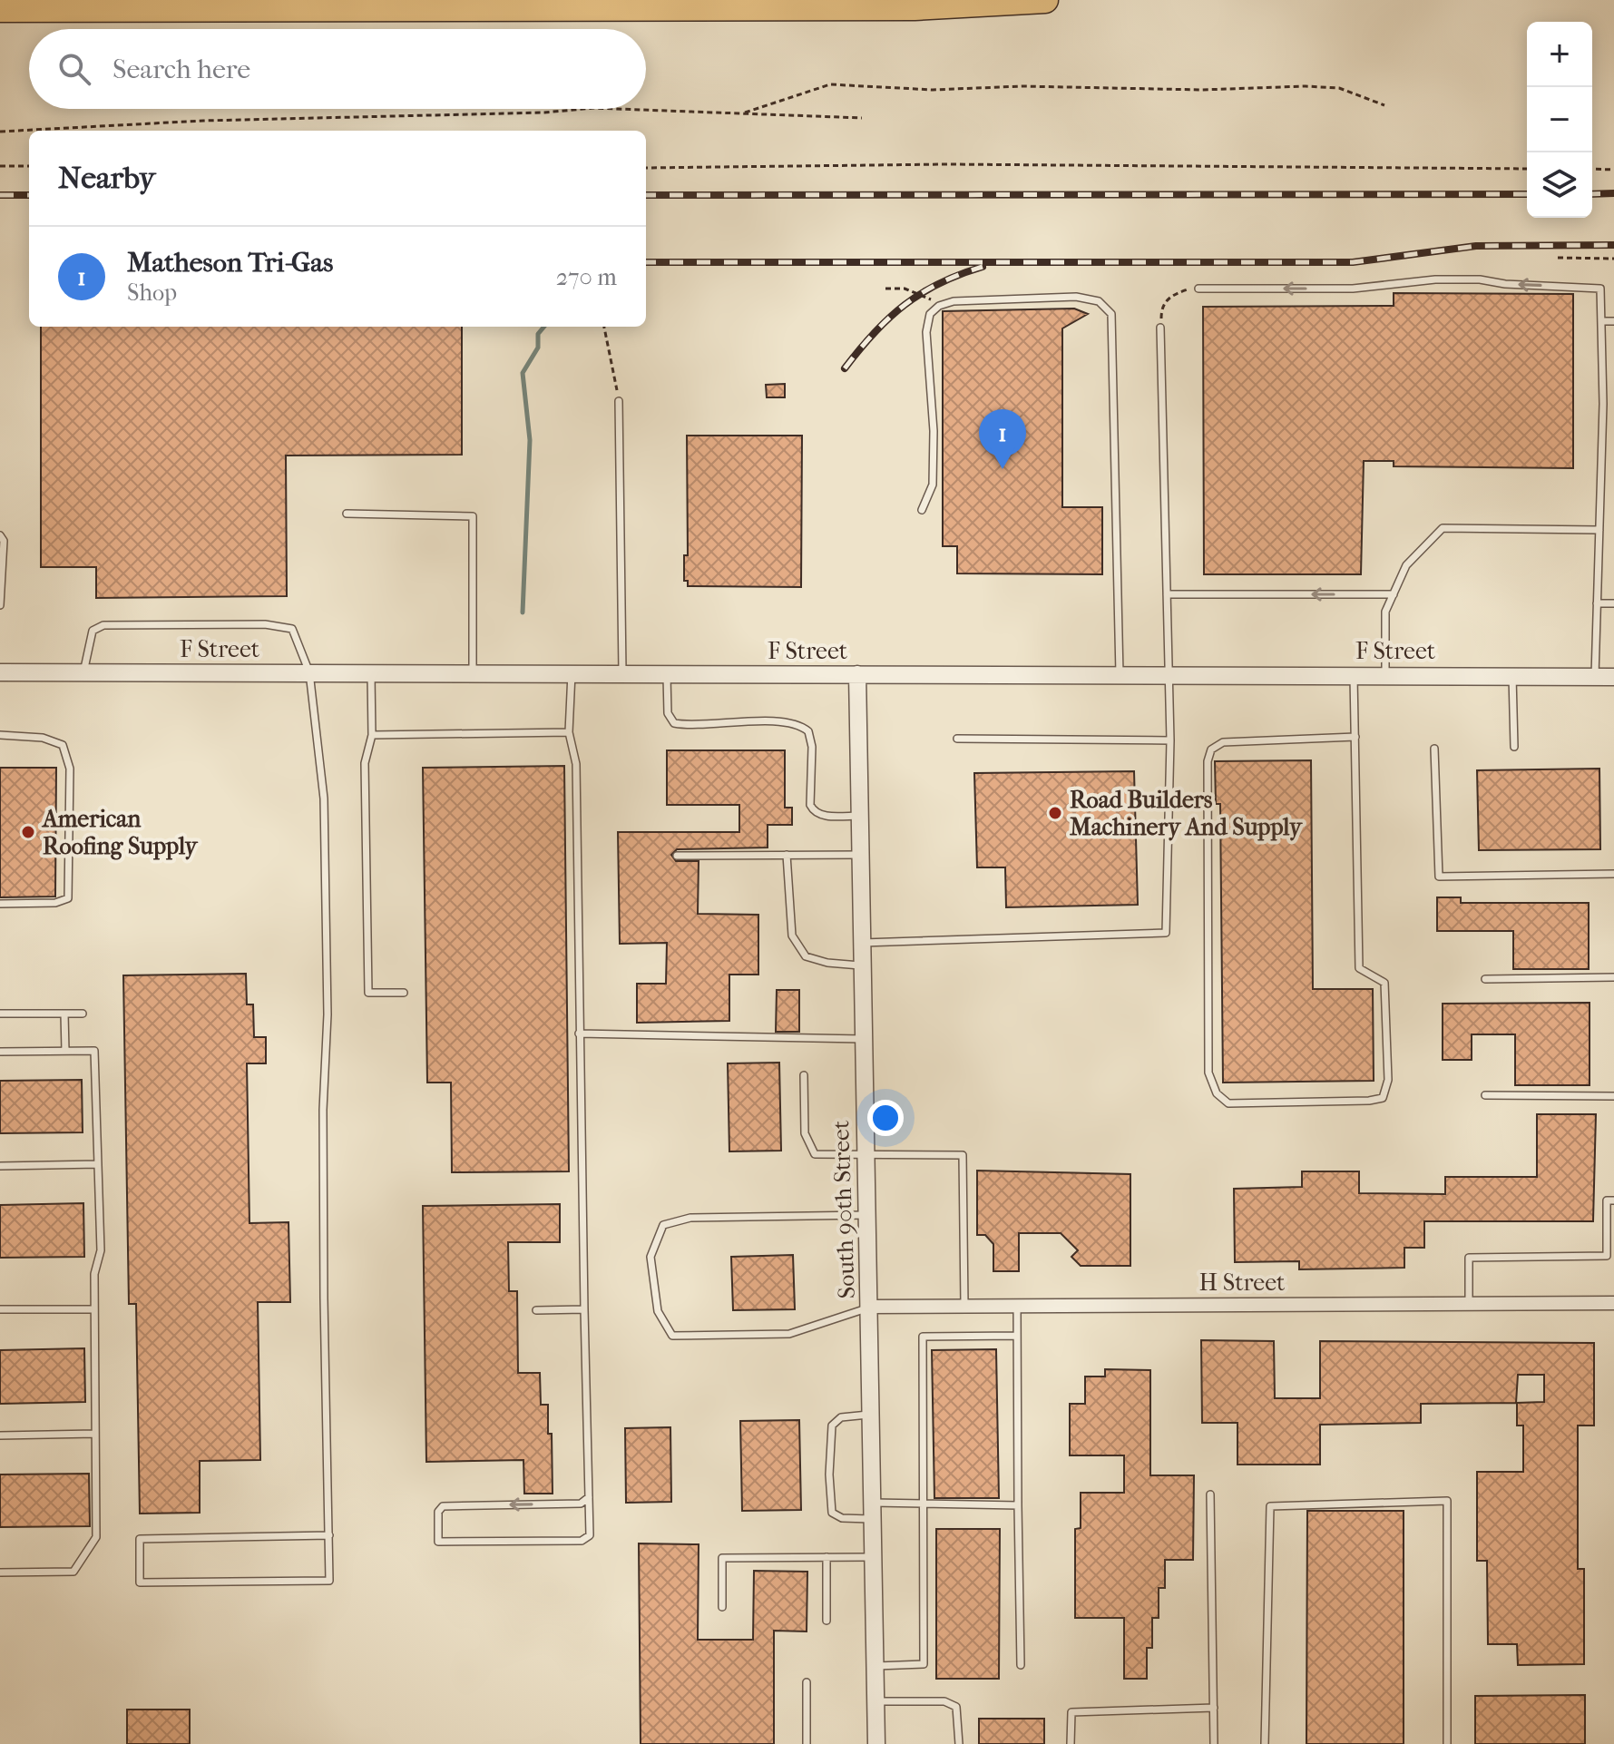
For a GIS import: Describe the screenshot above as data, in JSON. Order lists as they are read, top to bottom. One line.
{"streets":{"street":["F Street","South 90th Street","H Street"]},"crossings":[["F Street","South 90th Street"],["South 90th Street","H Street"]],"places":["Road Builders Machinery And Supply","American Roofing Supply"],"page":{"map_buttons":["+","−"],"search":"Search here","heading":"Nearby","list":[{"mark":"1","name":"Matheson Tri-Gas","note":"Shop","value":"270 m"}],"pins":"1"}}
